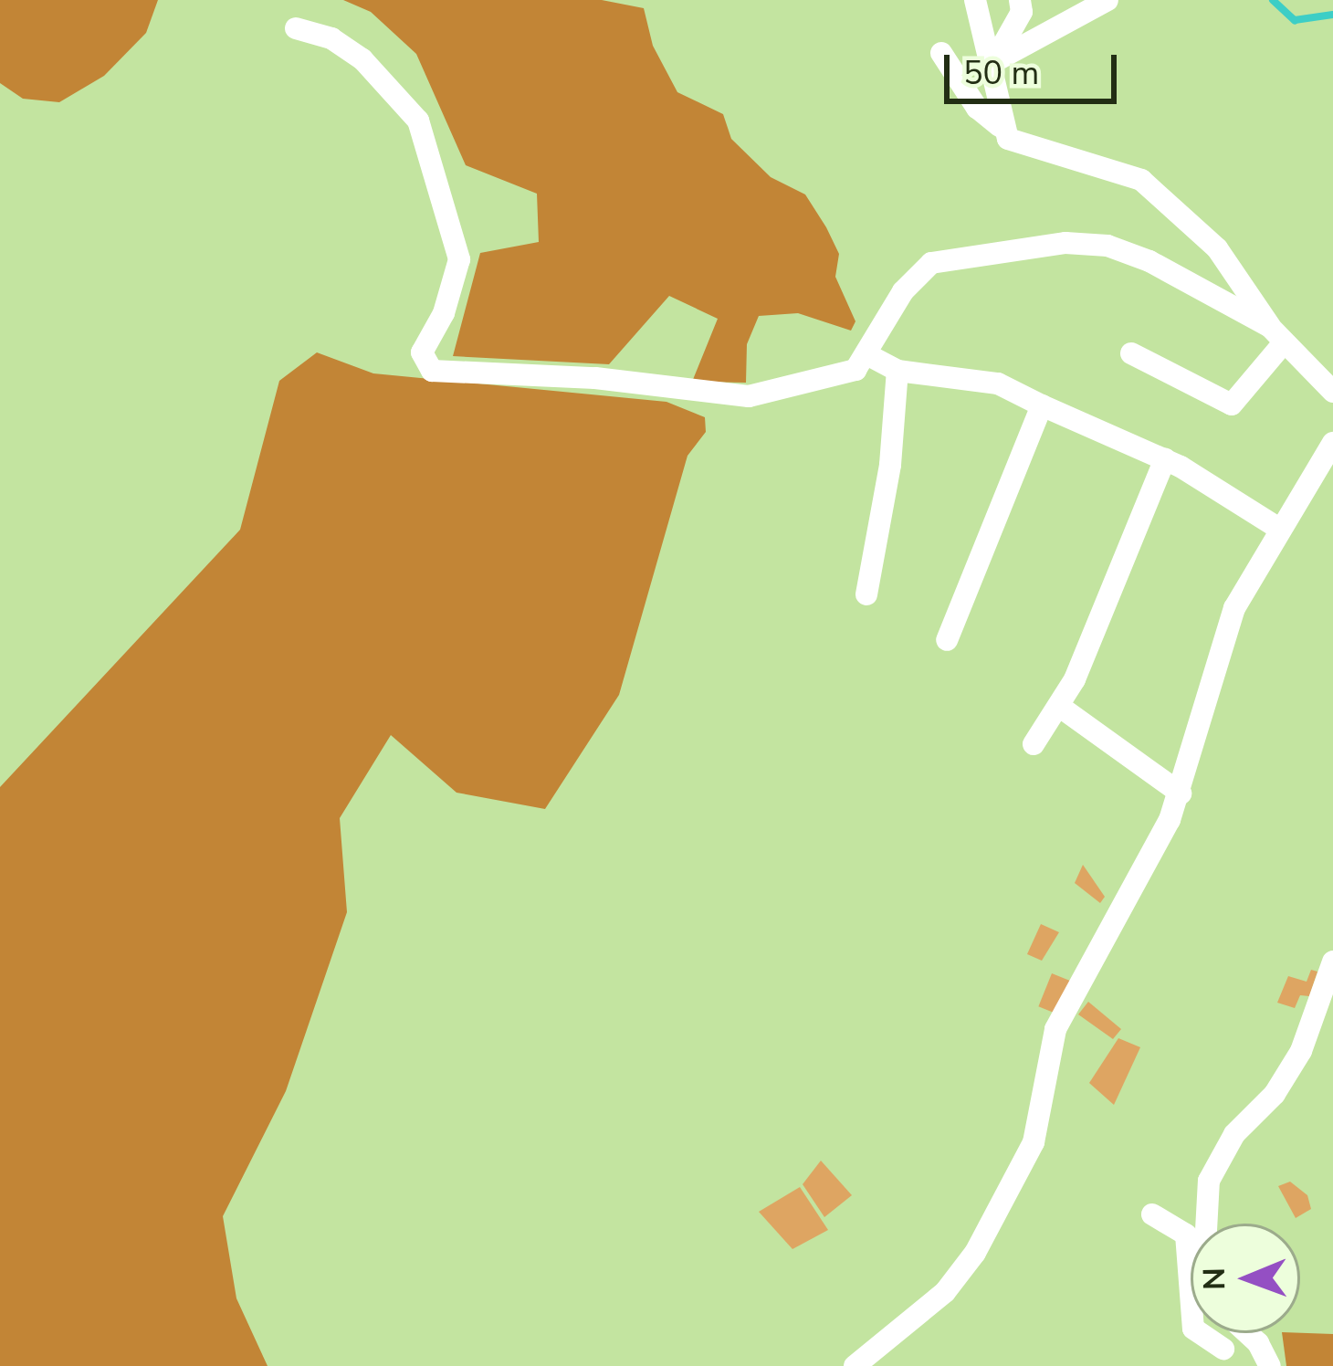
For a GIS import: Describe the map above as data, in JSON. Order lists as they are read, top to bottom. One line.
{"scale_bar":"50 m","north":"left"}
